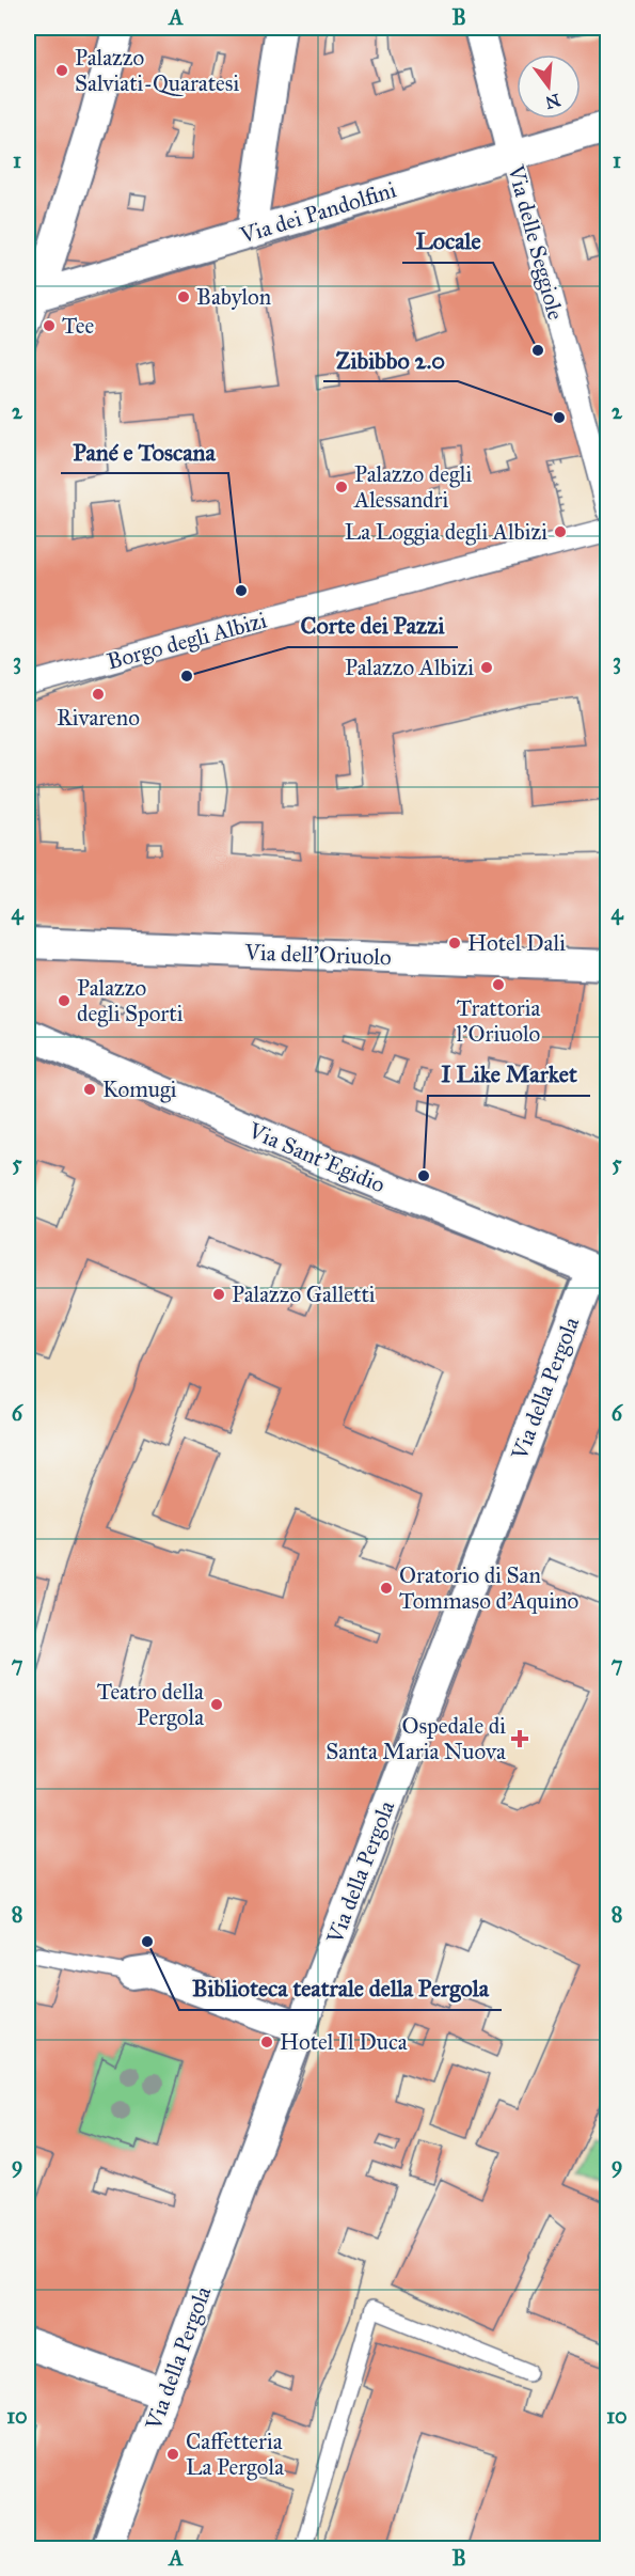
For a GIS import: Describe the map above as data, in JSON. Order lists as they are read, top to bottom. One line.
{"streets":{"street":["Via dei Pandolfini","Via delle Seggiole","Borgo degli Albizi","Via dell'Oriuolo","Via Sant'Egidio","Via della Pergola"]},"crossings":[["Via dei Pandolfini","Via delle Seggiole"],["Via Sant'Egidio","Via della Pergola"]],"places":{"other":["Palazzo Salviati-Quaratesi","Babylon","Tee","Locale","Zibibbo 2.0","Palazzo degli Alessandri","La Loggia degli Albizi","Pané e Toscana","Palazzo Albizi","Corte dei Pazzi","Rivareno","Hotel Dali","Trattoria l'Oriuolo","Palazzo degli Sporti","Komugi","I Like Market","Palazzo Galletti","Oratorio di San Tommaso d'Aquino","Teatro della Pergola","Biblioteca teatrale della Pergola","Hotel Il Duca","Caffetteria La Pergola"],"health":["Ospedale di Santa Maria Nuova"]},"north":"bottom","grid":{"columns":["A","B"],"rows":["1","2","3","4","5","6","7","8","9","10"]}}
